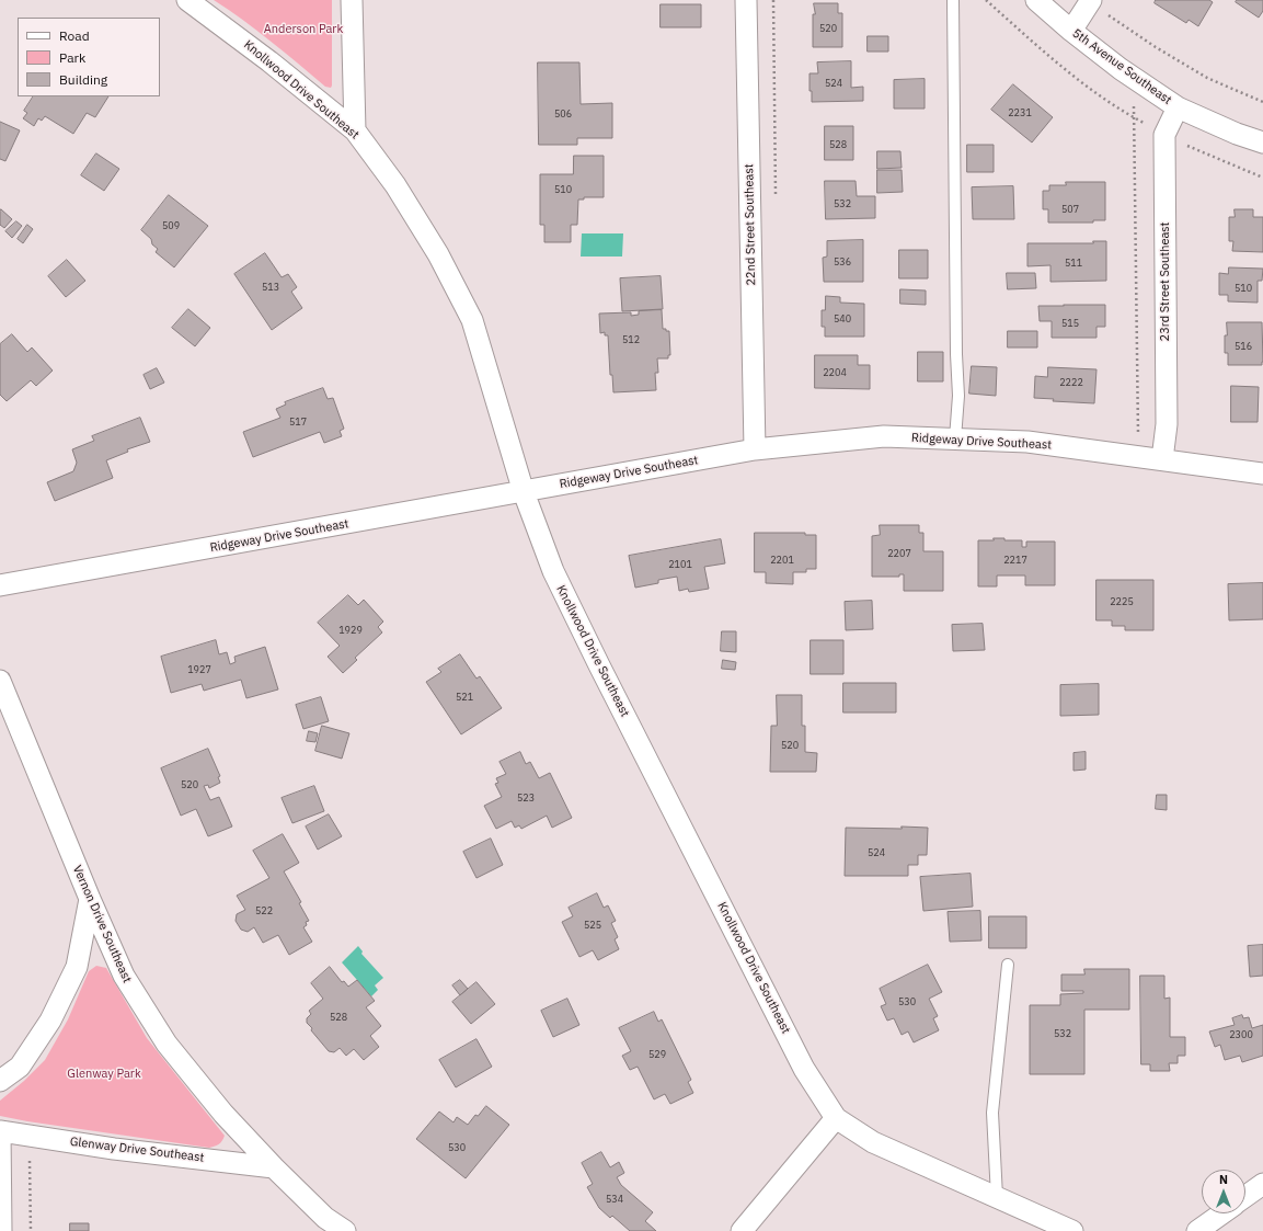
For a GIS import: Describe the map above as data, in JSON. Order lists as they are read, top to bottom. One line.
{"streets":{"street":["5th Avenue Southeast","Knollwood Drive Southeast","22nd Street Southeast","23rd Street Southeast","Ridgeway Drive Southeast","Vernon Drive Southeast","Glenway Drive Southeast"]},"crossings":[["5th Avenue Southeast","23rd Street Southeast"],["Knollwood Drive Southeast","Ridgeway Drive Southeast"],["22nd Street Southeast","Ridgeway Drive Southeast"],["23rd Street Southeast","Ridgeway Drive Southeast"],["Vernon Drive Southeast","Glenway Drive Southeast"]],"parks":["Anderson Park","Glenway Park"],"house_numbers":["520","524","2231","506","528","510","532","507","509","536","511","513","510","540","515","512","516","2204","2222","517","2207","2201","2217","2101","2225","1929","1927","521","520","520","523","524","522","525","530","528","532","2300","529","530","534"],"legend":["Road","Park","Building"],"north":"top"}
